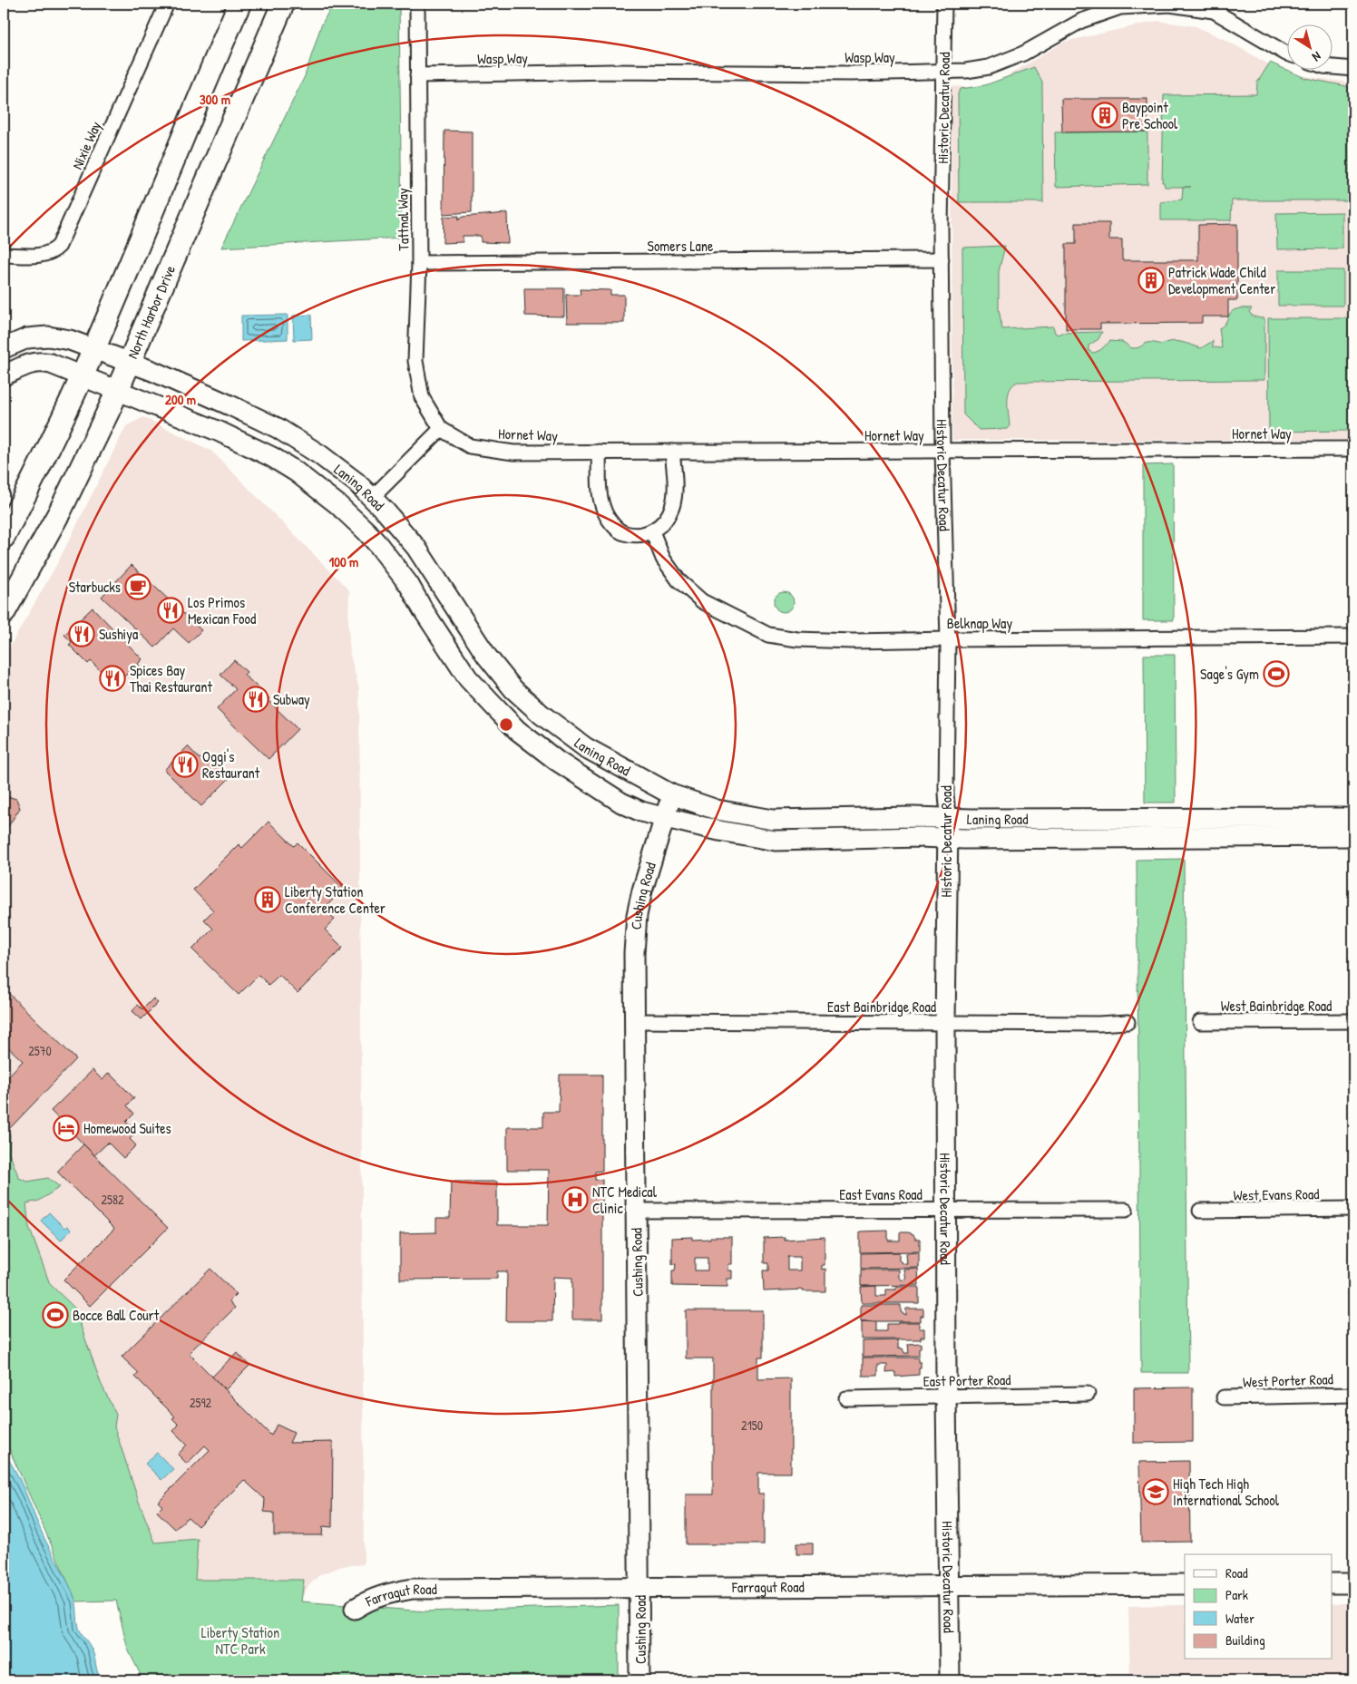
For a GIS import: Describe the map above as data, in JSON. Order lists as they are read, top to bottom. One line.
{"streets":{"main road":["North Harbor Drive"],"street":["Wasp Way","Historic Decatur Road","Nixie Way","Tattnal Way","Somers Lane","Hornet Way","Laning Road","Belknap Way","Cushing Road","West Bainbridge Road","East Bainbridge Road","East Evans Road","West Evans Road","East Porter Road","West Porter Road","Farragut Road"]},"crossings":[["Wasp Way","Historic Decatur Road"],["Wasp Way","Tattnal Way"],["Historic Decatur Road","Somers Lane"],["Historic Decatur Road","Hornet Way"],["Historic Decatur Road","Laning Road"],["Historic Decatur Road","Belknap Way"],["Historic Decatur Road","East Bainbridge Road"],["Historic Decatur Road","East Evans Road"],["Historic Decatur Road","East Porter Road"],["Historic Decatur Road","Farragut Road"],["Tattnal Way","Somers Lane"],["Tattnal Way","Hornet Way"],["North Harbor Drive","Laning Road"],["Hornet Way","Belknap Way"],["Laning Road","Cushing Road"],["Cushing Road","East Bainbridge Road"],["Cushing Road","East Evans Road"],["Cushing Road","Farragut Road"]],"parks":["Liberty Station NTC Park"],"places":{"building":["Baypoint Pre School","Patrick Wade Child Development Center","Liberty Station Conference Center"],"cafe":["Starbucks"],"restaurant":["Los Primos Mexican Food","Sushiya","Spices Bay Thai Restaurant","Subway","Oggi's Restaurant"],"sports":["Sage's Gym","Bocce Ball Court"],"hotel":["Homewood Suites"],"hospital":["NTC Medical Clinic"],"school or university":["High Tech High International School"]},"house_numbers":["2570","2582","2592","2150"],"legend":["Road","Park","Water","Building"],"north":"bottom right","rings":["300 m","200 m","100 m"]}
